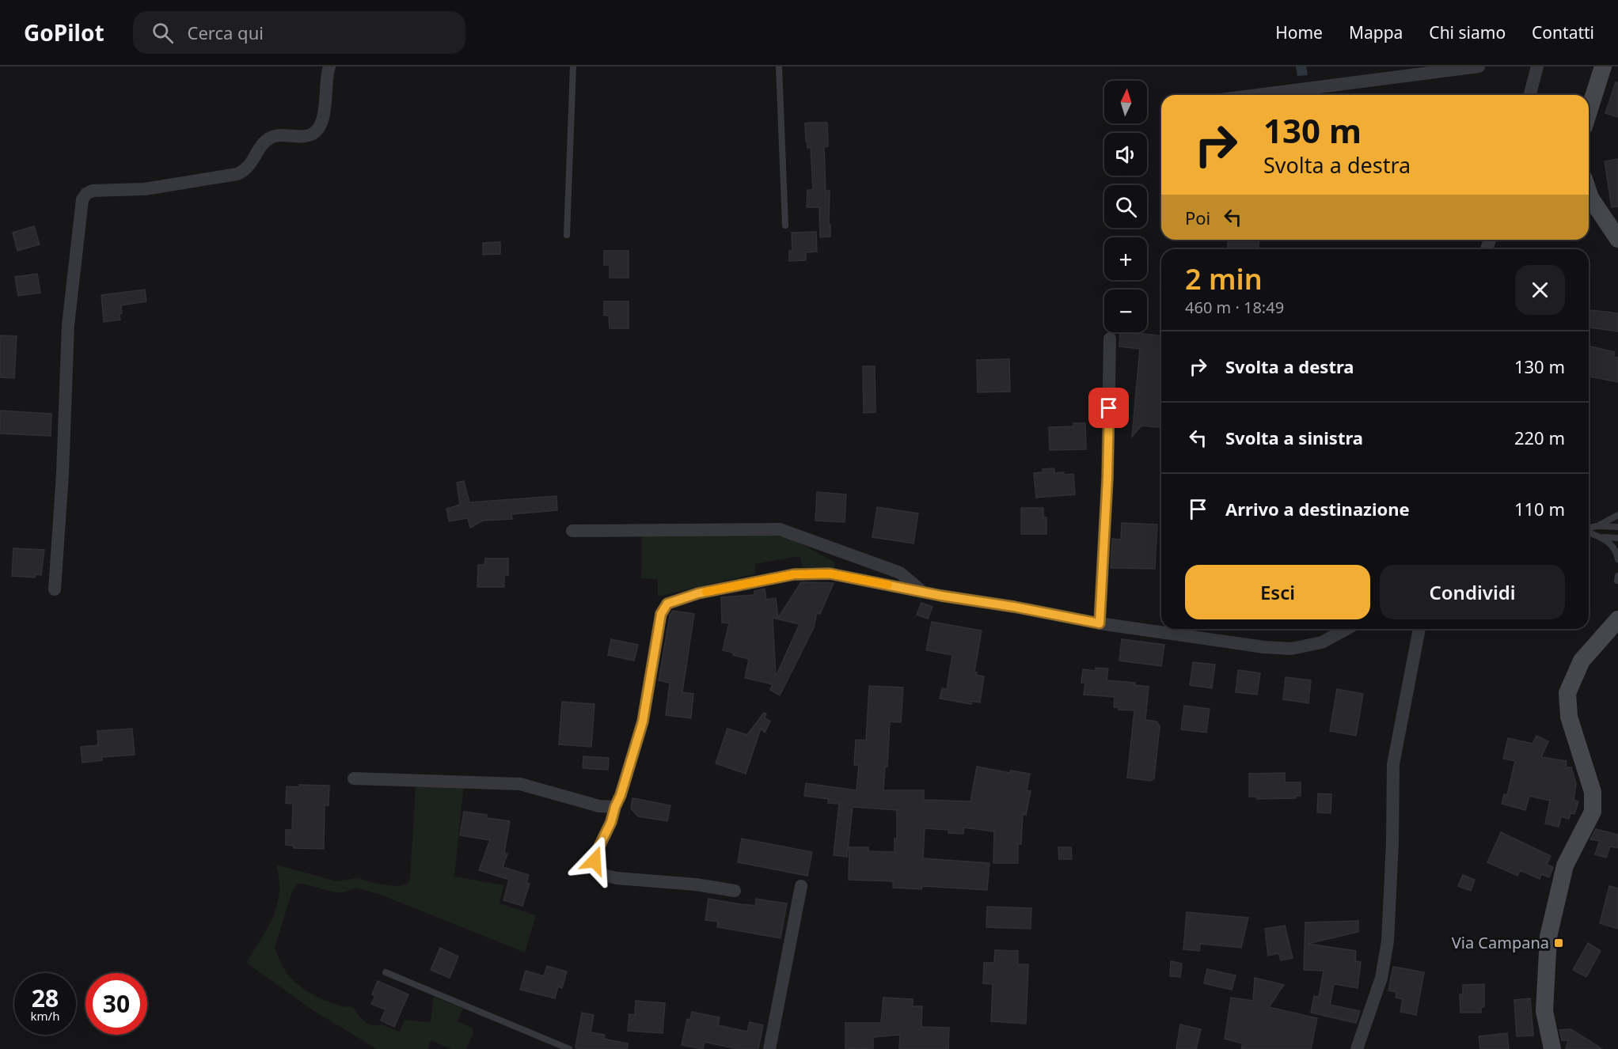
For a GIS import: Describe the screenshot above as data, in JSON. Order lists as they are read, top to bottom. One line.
{"places":{"transit":["Via Campana"]},"north":"top","page":{"header":"GoPilot","search":"Cerca qui","nav":["Home","Mappa","Chi siamo","Contatti"],"map_buttons":["+","−"],"turn":["130 m","Svolta a destra"],"then":"Poi","heading":["2 min","460 m · 18:49"],"list":[{"name":"Svolta a destra","value":"130 m"},{"name":"Svolta a sinistra","value":"220 m"},{"name":"Arrivo a destinazione","value":"110 m"}],"buttons":["Esci","Condividi"],"speed":"28 km/h","limit":"30"}}
